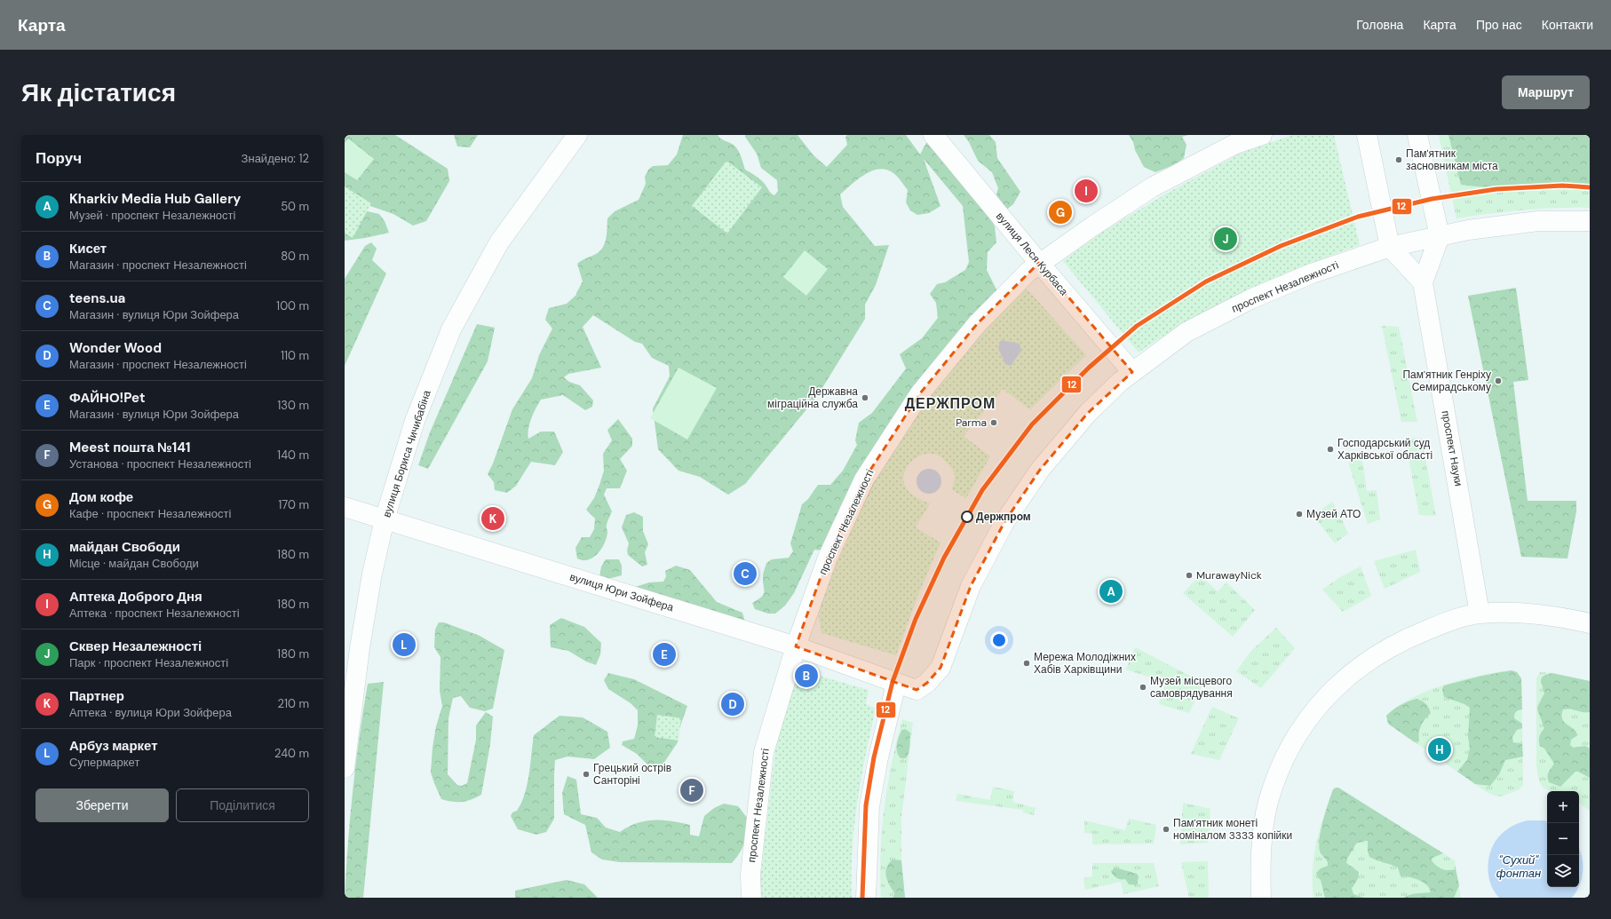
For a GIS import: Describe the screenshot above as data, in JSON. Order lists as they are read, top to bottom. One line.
{"streets":{"main road":["вулиця Леся Курбаса","проспект Незалежності","проспект Науки","вулиця Бориса Чичибабіна","вулиця Юри Зойфера"]},"crossings":[["вулиця Леся Курбаса","проспект Незалежності"],["проспект Незалежності","проспект Науки"],["проспект Незалежності","вулиця Юри Зойфера"],["вулиця Бориса Чичибабіна","вулиця Юри Зойфера"]],"districts":["ДЕРЖПРОМ"],"water":["\"Сухий\" фонтан"],"places":["Пам'ятник засновникам міста","Пам'ятник Генріху Семирадському","Державна міграційна служба","Parma","Господарський суд Харківської області","Музей АТО","Держпром","MurawayNick","Мережа Молодіжних Хабів Харківщини","Музей місцевого самоврядування","Грецький острів Санторіні","Пам'ятник монеті номіналом 3333 копійки"],"lines":["tram line 12"],"page":{"header":"Карта","nav":["Головна","Карта","Про нас","Контакти"],"buttons":["Маршрут",["Зберегти","Поділитися"]],"title":"Як дістатися","heading":["Поруч","Знайдено: 12"],"pins":["I","G","J","K","C","A","L","E","B","D","H","F"],"list":[{"mark":"A","name":"Kharkiv Media Hub Gallery","note":"Музей · проспект Незалежності","value":"50 m"},{"mark":"B","name":"Кисет","note":"Магазин · проспект Незалежності","value":"80 m"},{"mark":"C","name":"teens.ua","note":"Магазин · вулиця Юри Зойфера","value":"100 m"},{"mark":"D","name":"Wonder Wood","note":"Магазин · проспект Незалежності","value":"110 m"},{"mark":"E","name":"ФАЙНО!Pet","note":"Магазин · вулиця Юри Зойфера","value":"130 m"},{"mark":"F","name":"Meest пошта №141","note":"Установа · проспект Незалежності","value":"140 m"},{"mark":"G","name":"Дом кофе","note":"Кафе · проспект Незалежності","value":"170 m"},{"mark":"H","name":"майдан Свободи","note":"Місце · майдан Свободи","value":"180 m"},{"mark":"I","name":"Аптека Доброго Дня","note":"Аптека · проспект Незалежності","value":"180 m"},{"mark":"J","name":"Сквер Незалежності","note":"Парк · проспект Незалежності","value":"180 m"},{"mark":"K","name":"Партнер","note":"Аптека · вулиця Юри Зойфера","value":"210 m"},{"mark":"L","name":"Арбуз маркет","note":"Супермаркет","value":"240 m"}],"map_buttons":["+","−"]}}
